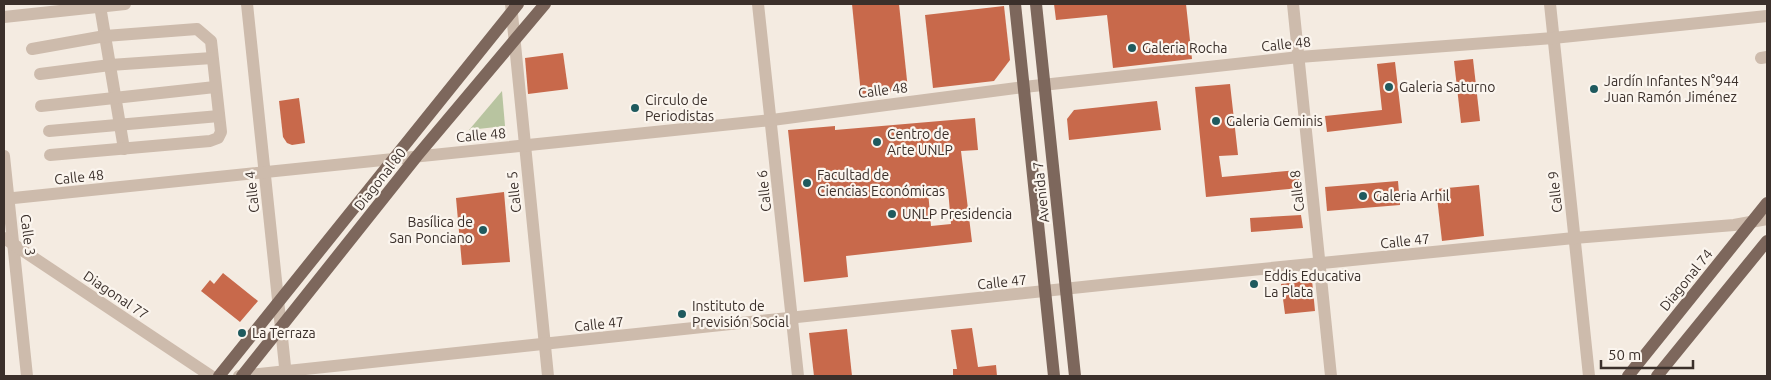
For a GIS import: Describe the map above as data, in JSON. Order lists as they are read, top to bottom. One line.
{"streets":{"main road":["Diagonal 80","Avenida 7","Diagonal 74"],"street":["Calle 48","Calle 6","Calle 8","Calle 4","Calle 5","Calle 9","Calle 3","Calle 47","Diagonal 77"]},"crossings":[["Calle 48","Diagonal 80"],["Calle 48","Calle 6"],["Calle 48","Calle 8"],["Calle 48","Calle 4"],["Calle 48","Calle 5"],["Calle 48","Avenida 7"],["Calle 48","Calle 9"],["Calle 48","Calle 3"],["Diagonal 80","Calle 4"],["Diagonal 80","Calle 5"],["Diagonal 80","Calle 47"],["Calle 6","Calle 47"],["Calle 8","Calle 47"],["Calle 4","Calle 47"],["Calle 5","Calle 47"],["Avenida 7","Calle 47"],["Calle 9","Calle 47"],["Calle 3","Diagonal 77"],["Calle 47","Diagonal 74"]],"places":["Galeria Rocha","Galeria Saturno","Jardín Infantes N°944 Juan Ramón Jiménez","Circulo de Periodistas","Galeria Geminis","Centro de Arte UNLP","Facultad de Ciencias Económicas","Galeria Arhil","UNLP Presidencia","Basílica de San Ponciano","Eddis Educativa La Plata","Instituto de Previsión Social","La Terraza"],"scale_bar":"50 m"}
